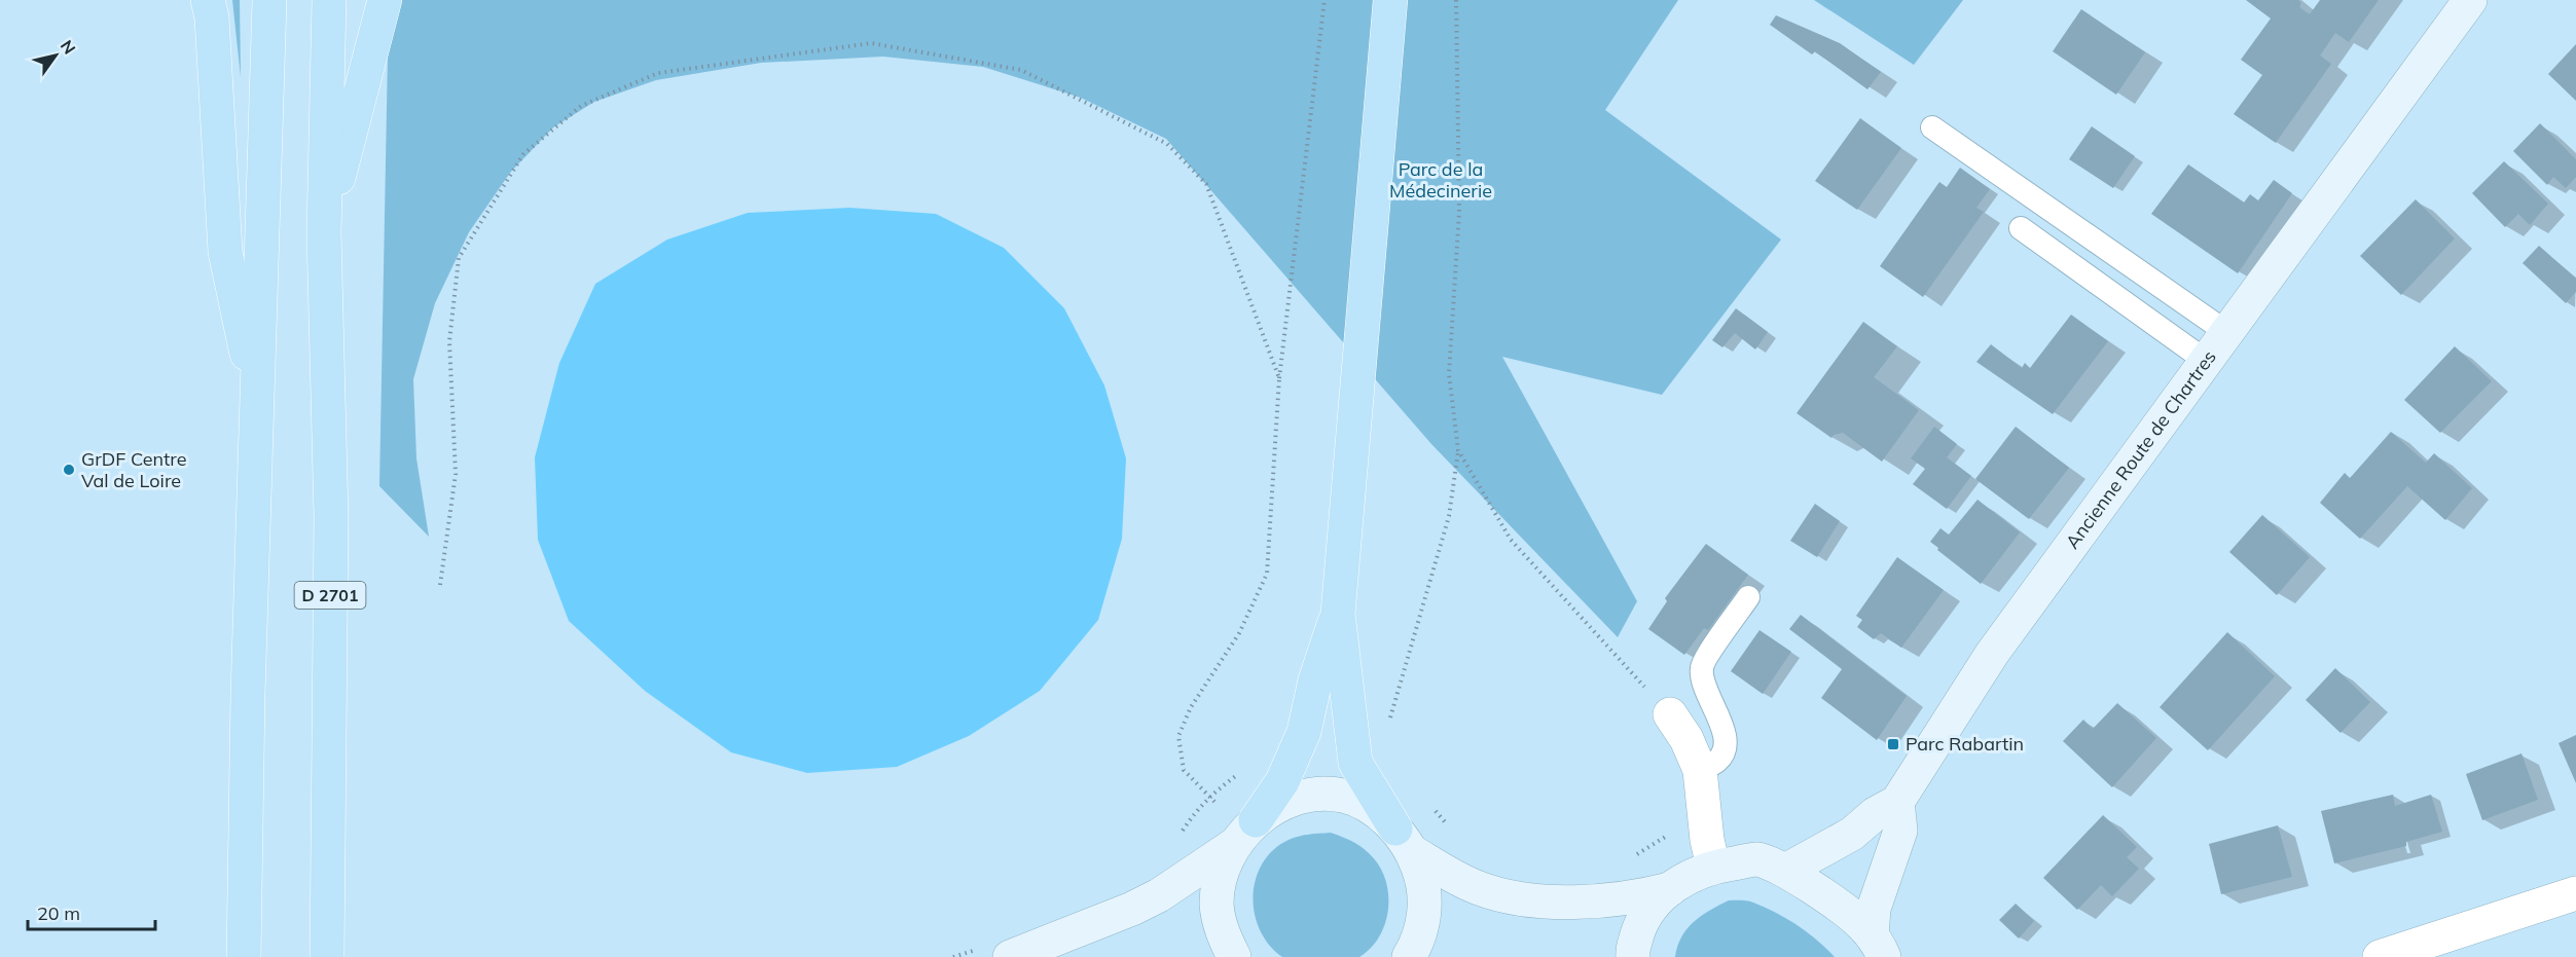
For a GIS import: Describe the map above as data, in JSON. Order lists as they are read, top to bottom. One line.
{"streets":{"highway":["D 2701"],"main road":["Ancienne Route de Chartres"]},"parks":["Parc de la Médecinerie"],"places":{"other":["GrDF Centre Val de Loire"],"transit":["Parc Rabartin"]},"scale_bar":"20 m","north":"top right"}
